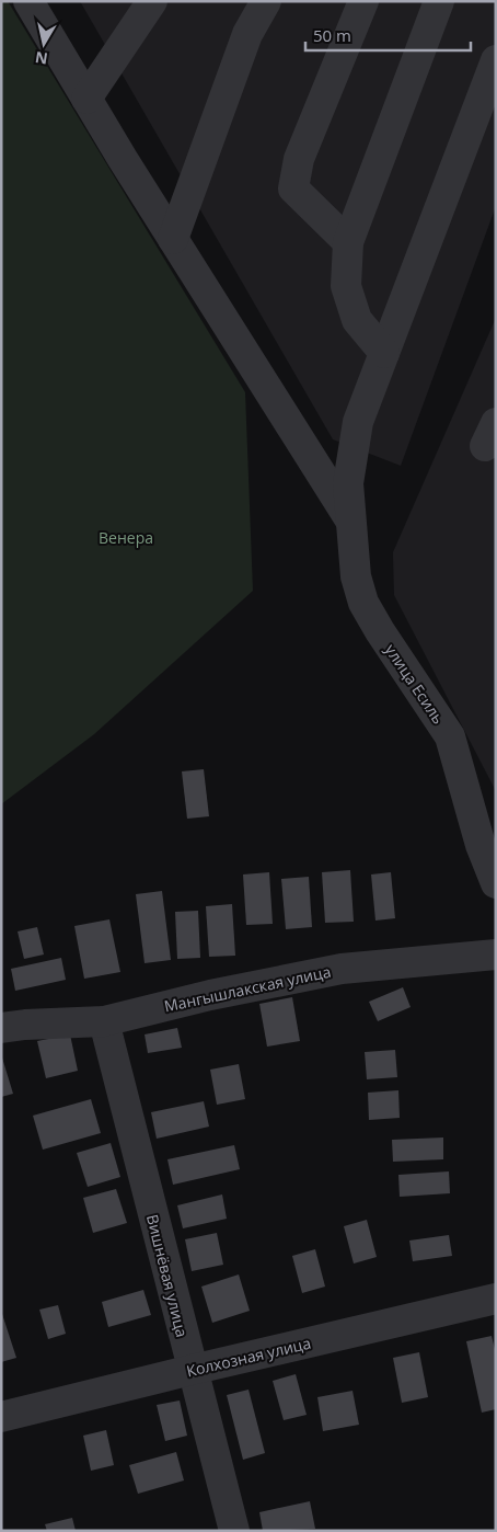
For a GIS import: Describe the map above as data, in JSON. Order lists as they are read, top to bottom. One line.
{"streets":{"street":["улица Есиль","Мангышлакская улица","Вишнёвая улица","Колхозная улица"]},"crossings":[["Мангышлакская улица","Вишнёвая улица"],["Вишнёвая улица","Колхозная улица"]],"parks":["Венера"],"scale_bar":"50 m","north":"bottom"}
